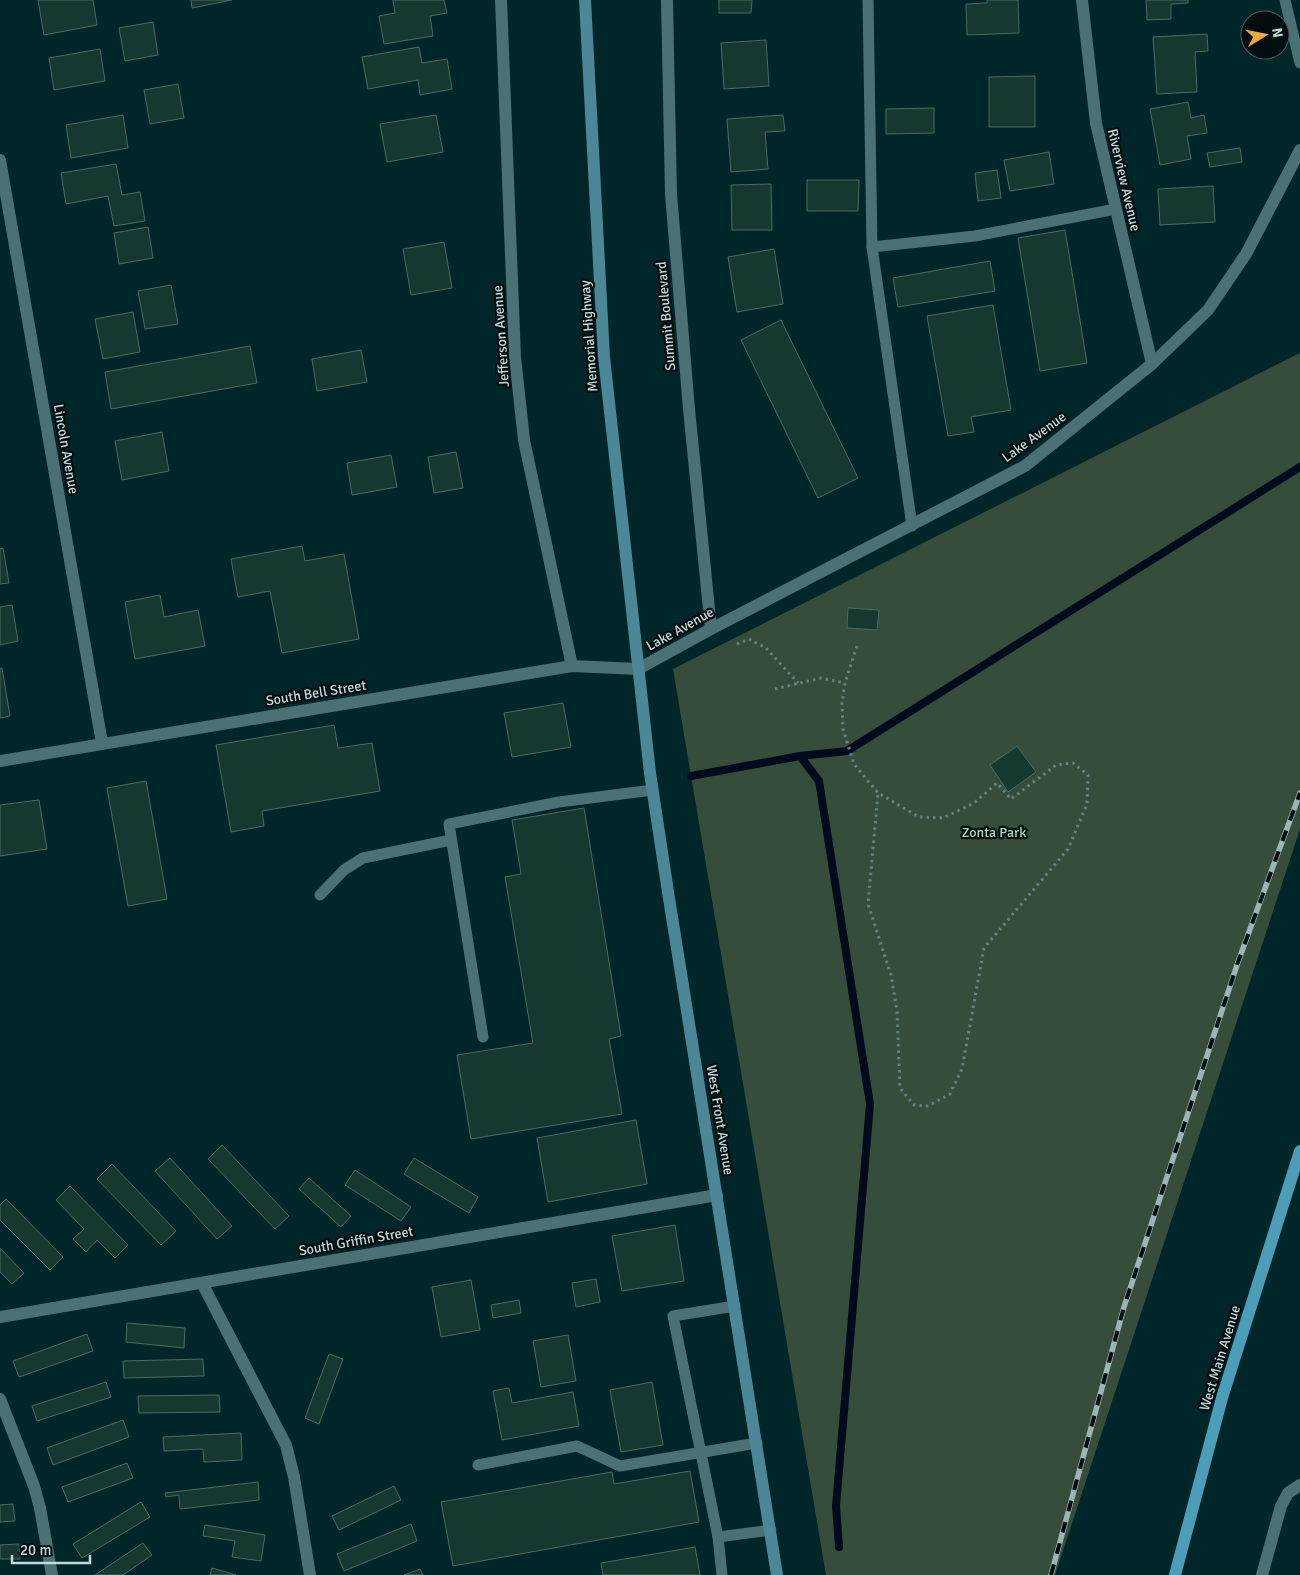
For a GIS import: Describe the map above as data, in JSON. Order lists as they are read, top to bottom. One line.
{"streets":{"main road":["West Main Avenue"],"street":["Riverview Avenue","Summit Boulevard","Jefferson Avenue","Memorial Highway","Lake Avenue","Lincoln Avenue","South Bell Street","West Front Avenue","South Griffin Street"]},"crossings":[["Riverview Avenue","Lake Avenue"],["Summit Boulevard","Lake Avenue"],["Jefferson Avenue","South Bell Street"],["Memorial Highway","Lake Avenue"],["Memorial Highway","South Bell Street"],["Memorial Highway","West Front Avenue"],["Lake Avenue","South Bell Street"],["Lake Avenue","West Front Avenue"],["Lincoln Avenue","South Bell Street"],["South Bell Street","West Front Avenue"],["West Front Avenue","South Griffin Street"]],"parks":["Zonta Park"],"scale_bar":"20 m","north":"right"}
